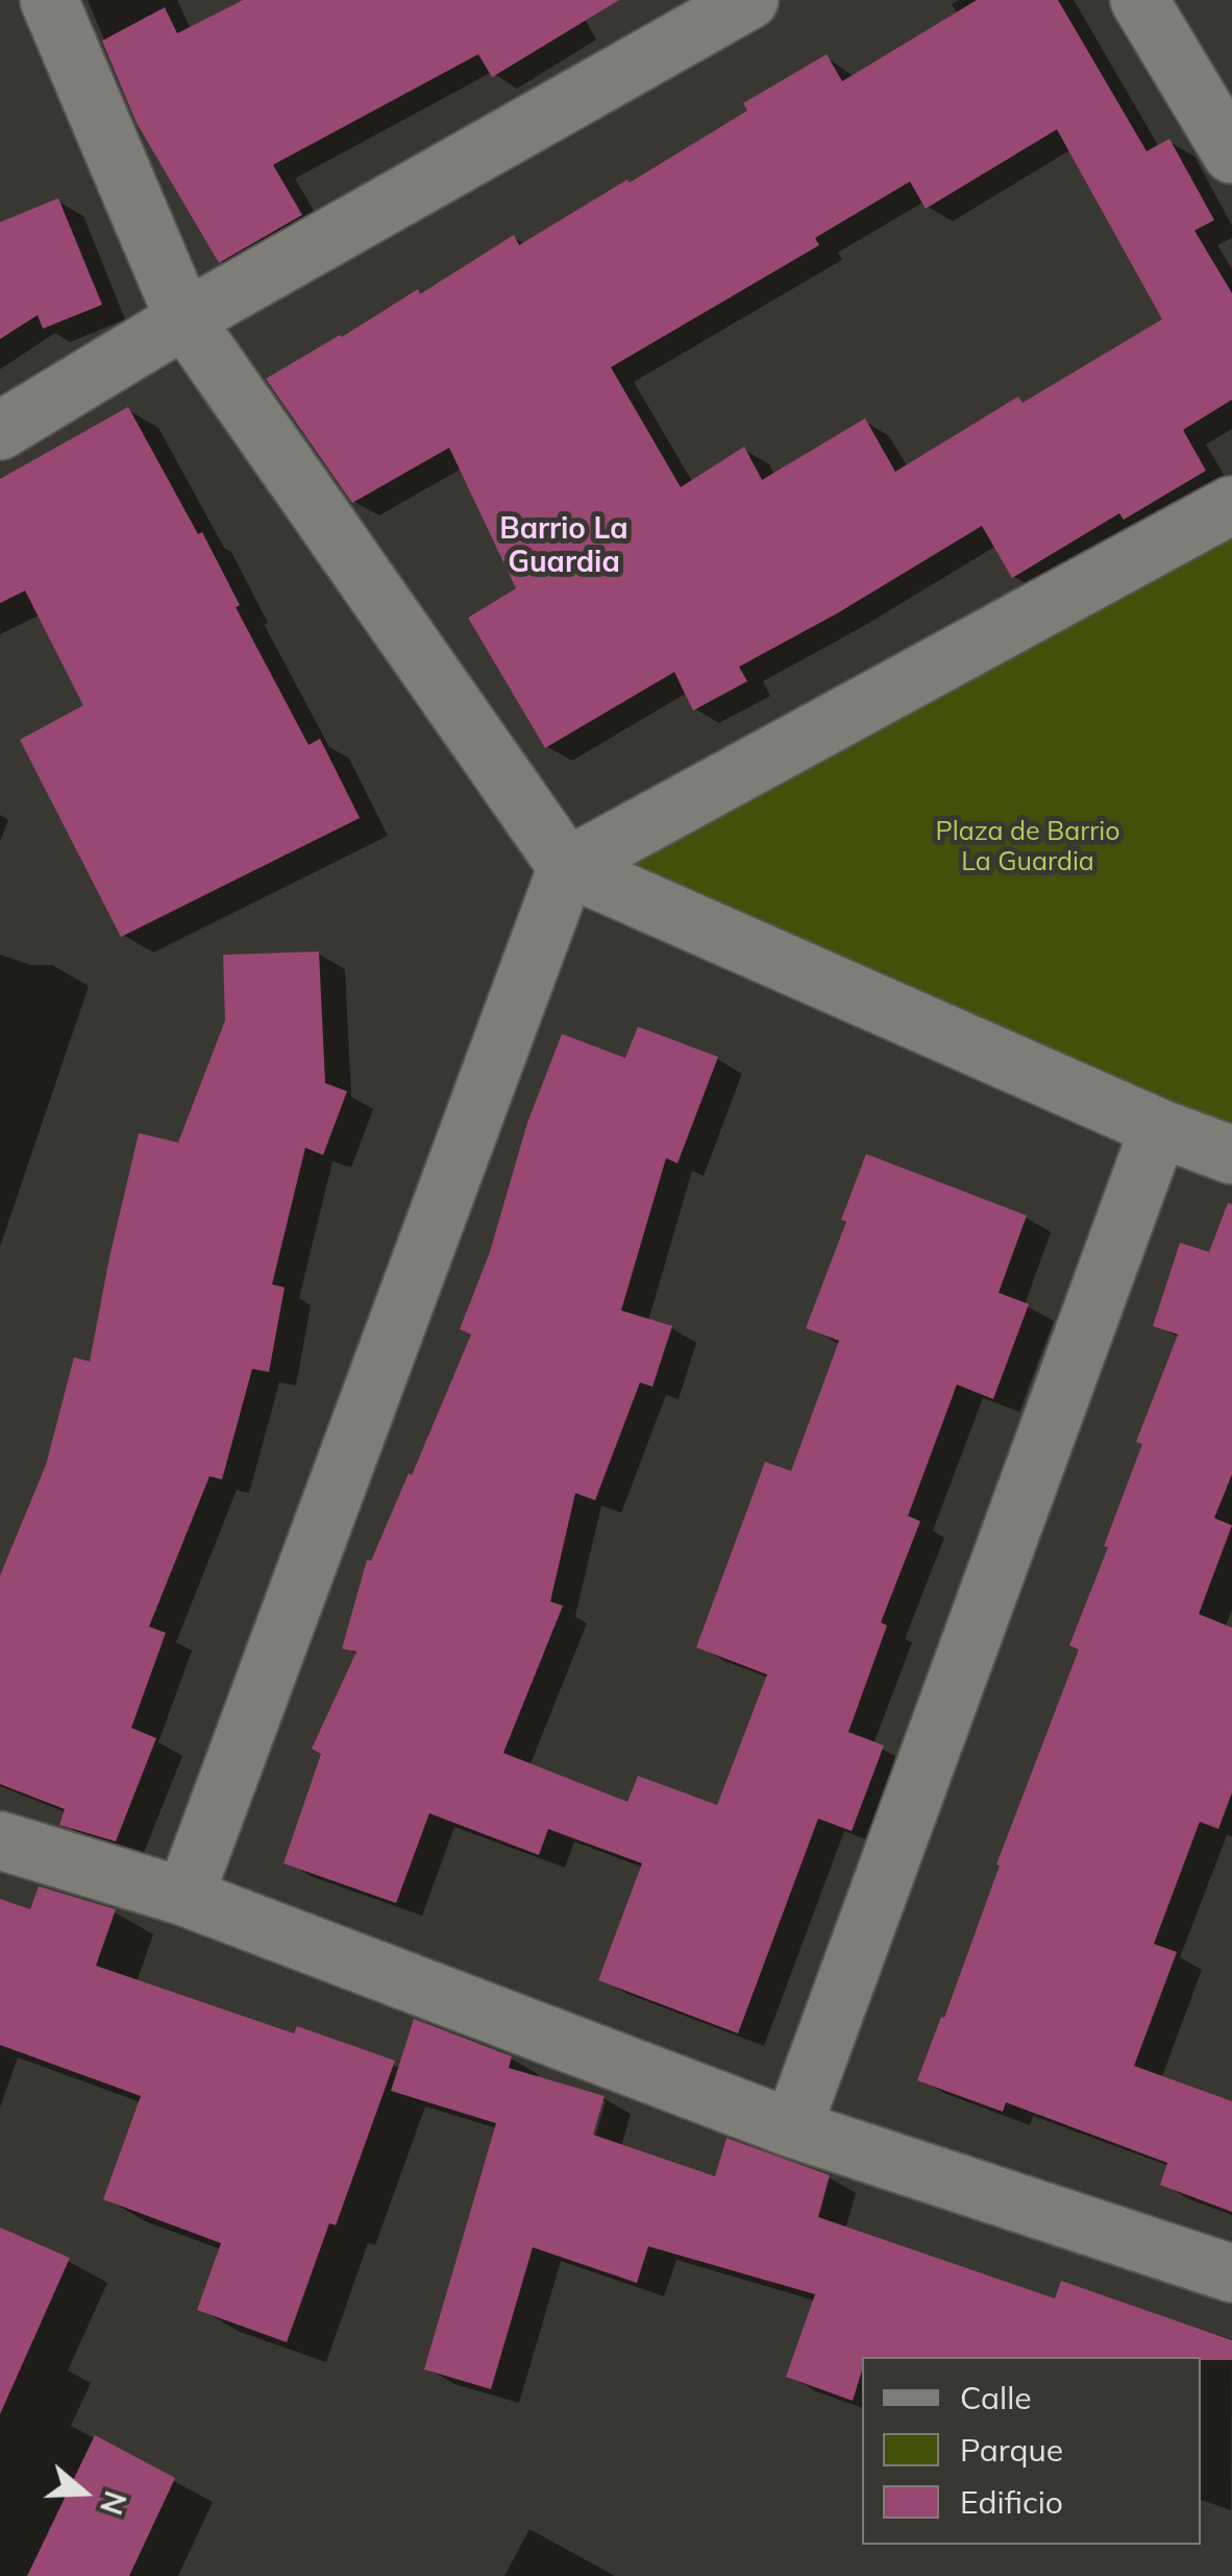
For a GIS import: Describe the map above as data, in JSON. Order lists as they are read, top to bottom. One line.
{"districts":["Barrio La Guardia"],"parks":["Plaza de Barrio La Guardia"],"legend":["Calle","Parque","Edificio"],"north":"right"}
